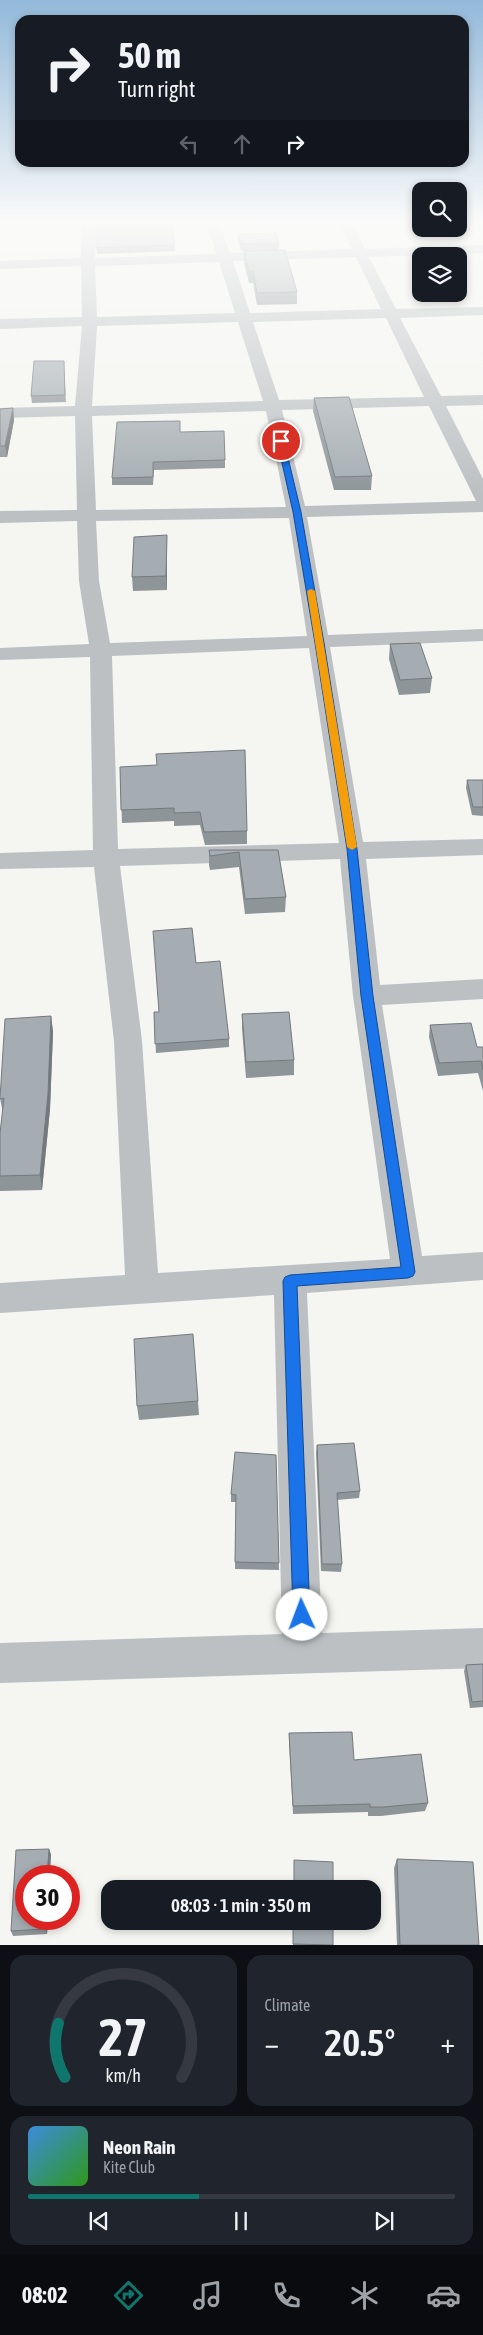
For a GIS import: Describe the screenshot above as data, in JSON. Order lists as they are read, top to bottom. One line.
{"page":{"turn":["50 m","Turn right"],"limit":"30","trip":"08:03 · 1 min · 350 m","tile":"Climate","heat":["−","20.5°","+"],"song":["Neon Rain","Kite Club"],"tabs":"08:02","gauge":["27","km/h"]}}
